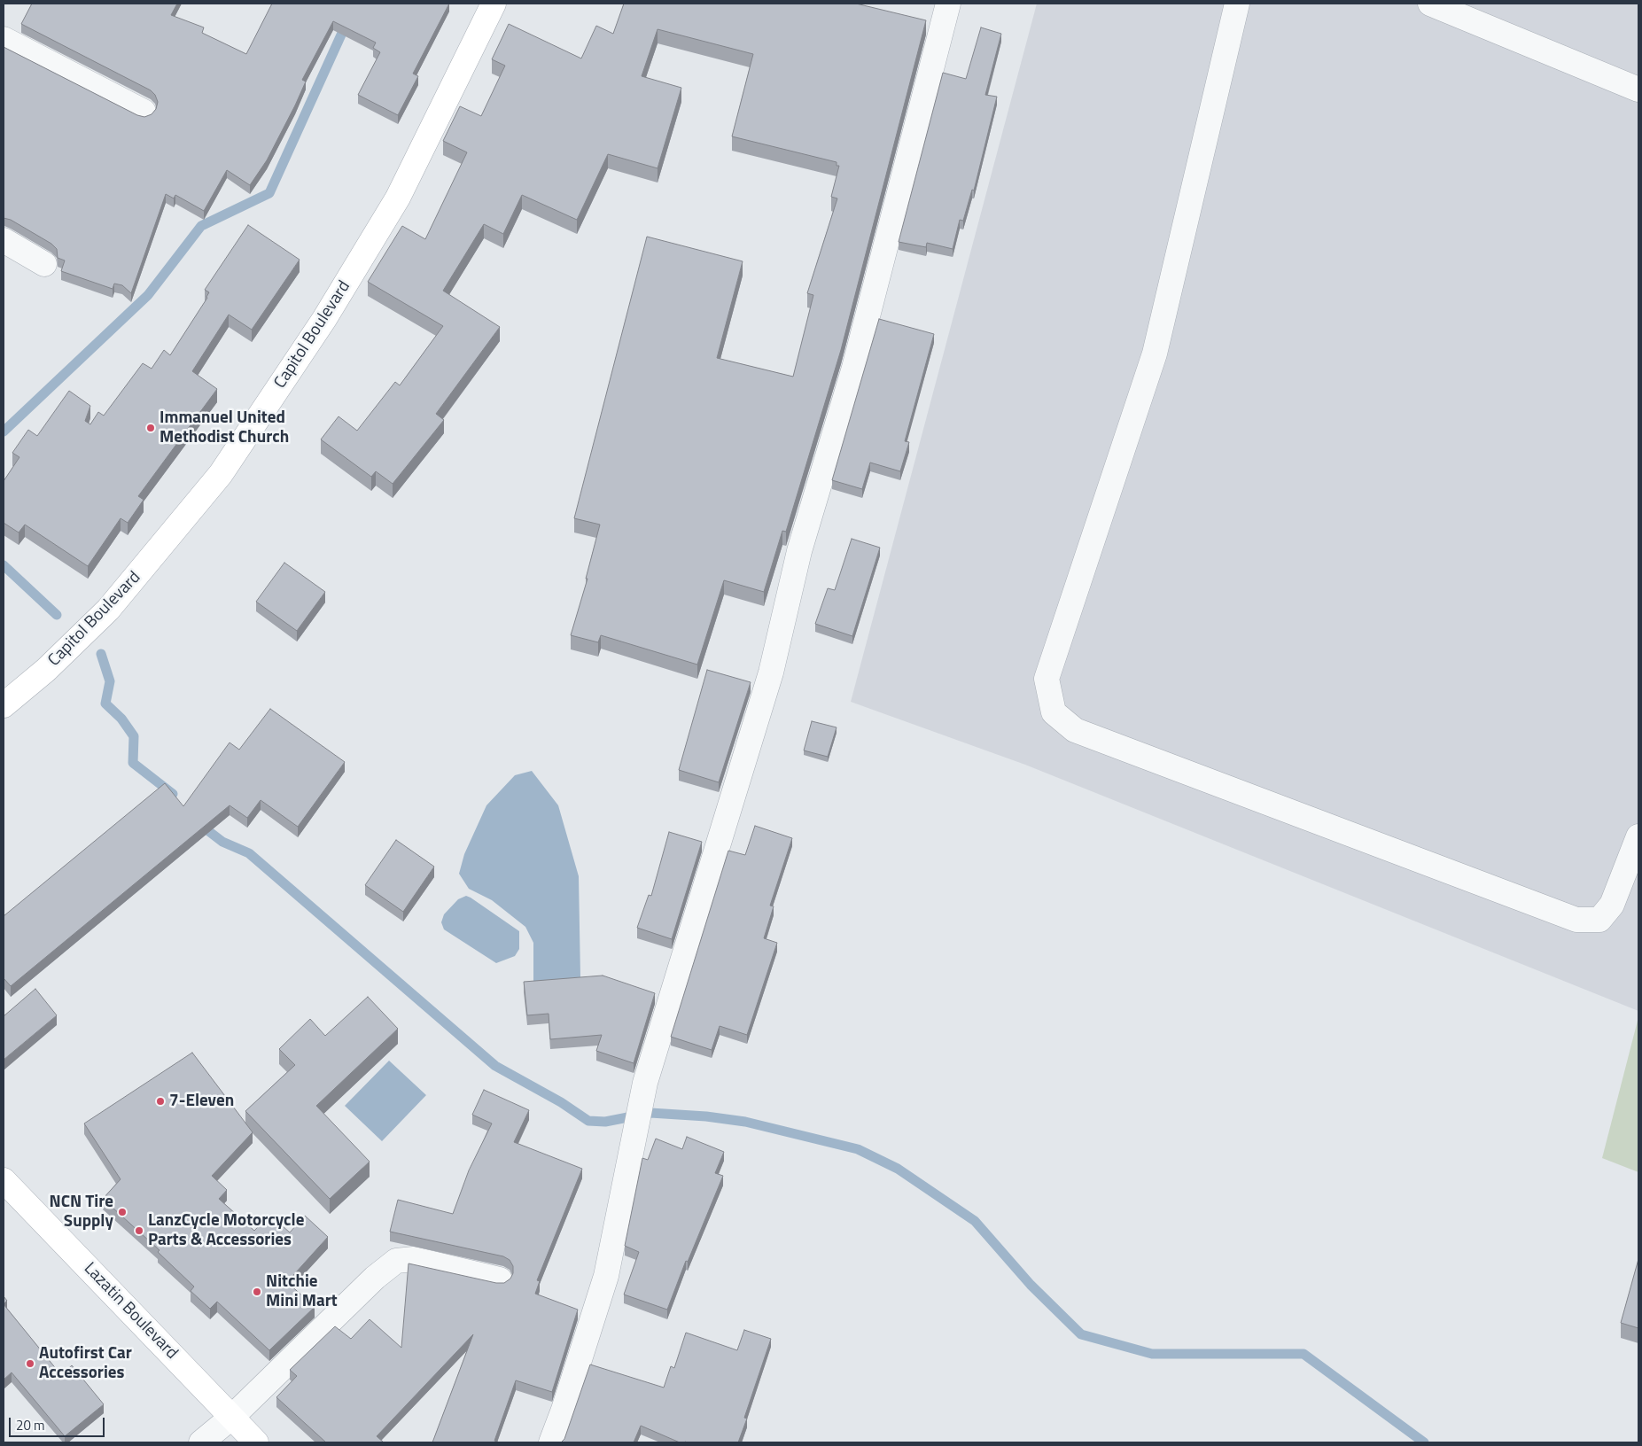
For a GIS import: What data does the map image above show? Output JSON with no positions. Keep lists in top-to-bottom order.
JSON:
{
  "streets": {
    "main road": ["Capitol Boulevard", "Lazatin Boulevard"]
  },
  "places": [
    "Immanuel United Methodist Church",
    "7-Eleven",
    "NCN Tire Supply",
    "LanzCycle Motorcycle Parts & Accessories",
    "Nitchie Mini Mart",
    "Autofirst Car Accessories"
  ],
  "scale_bar": "20 m"
}
